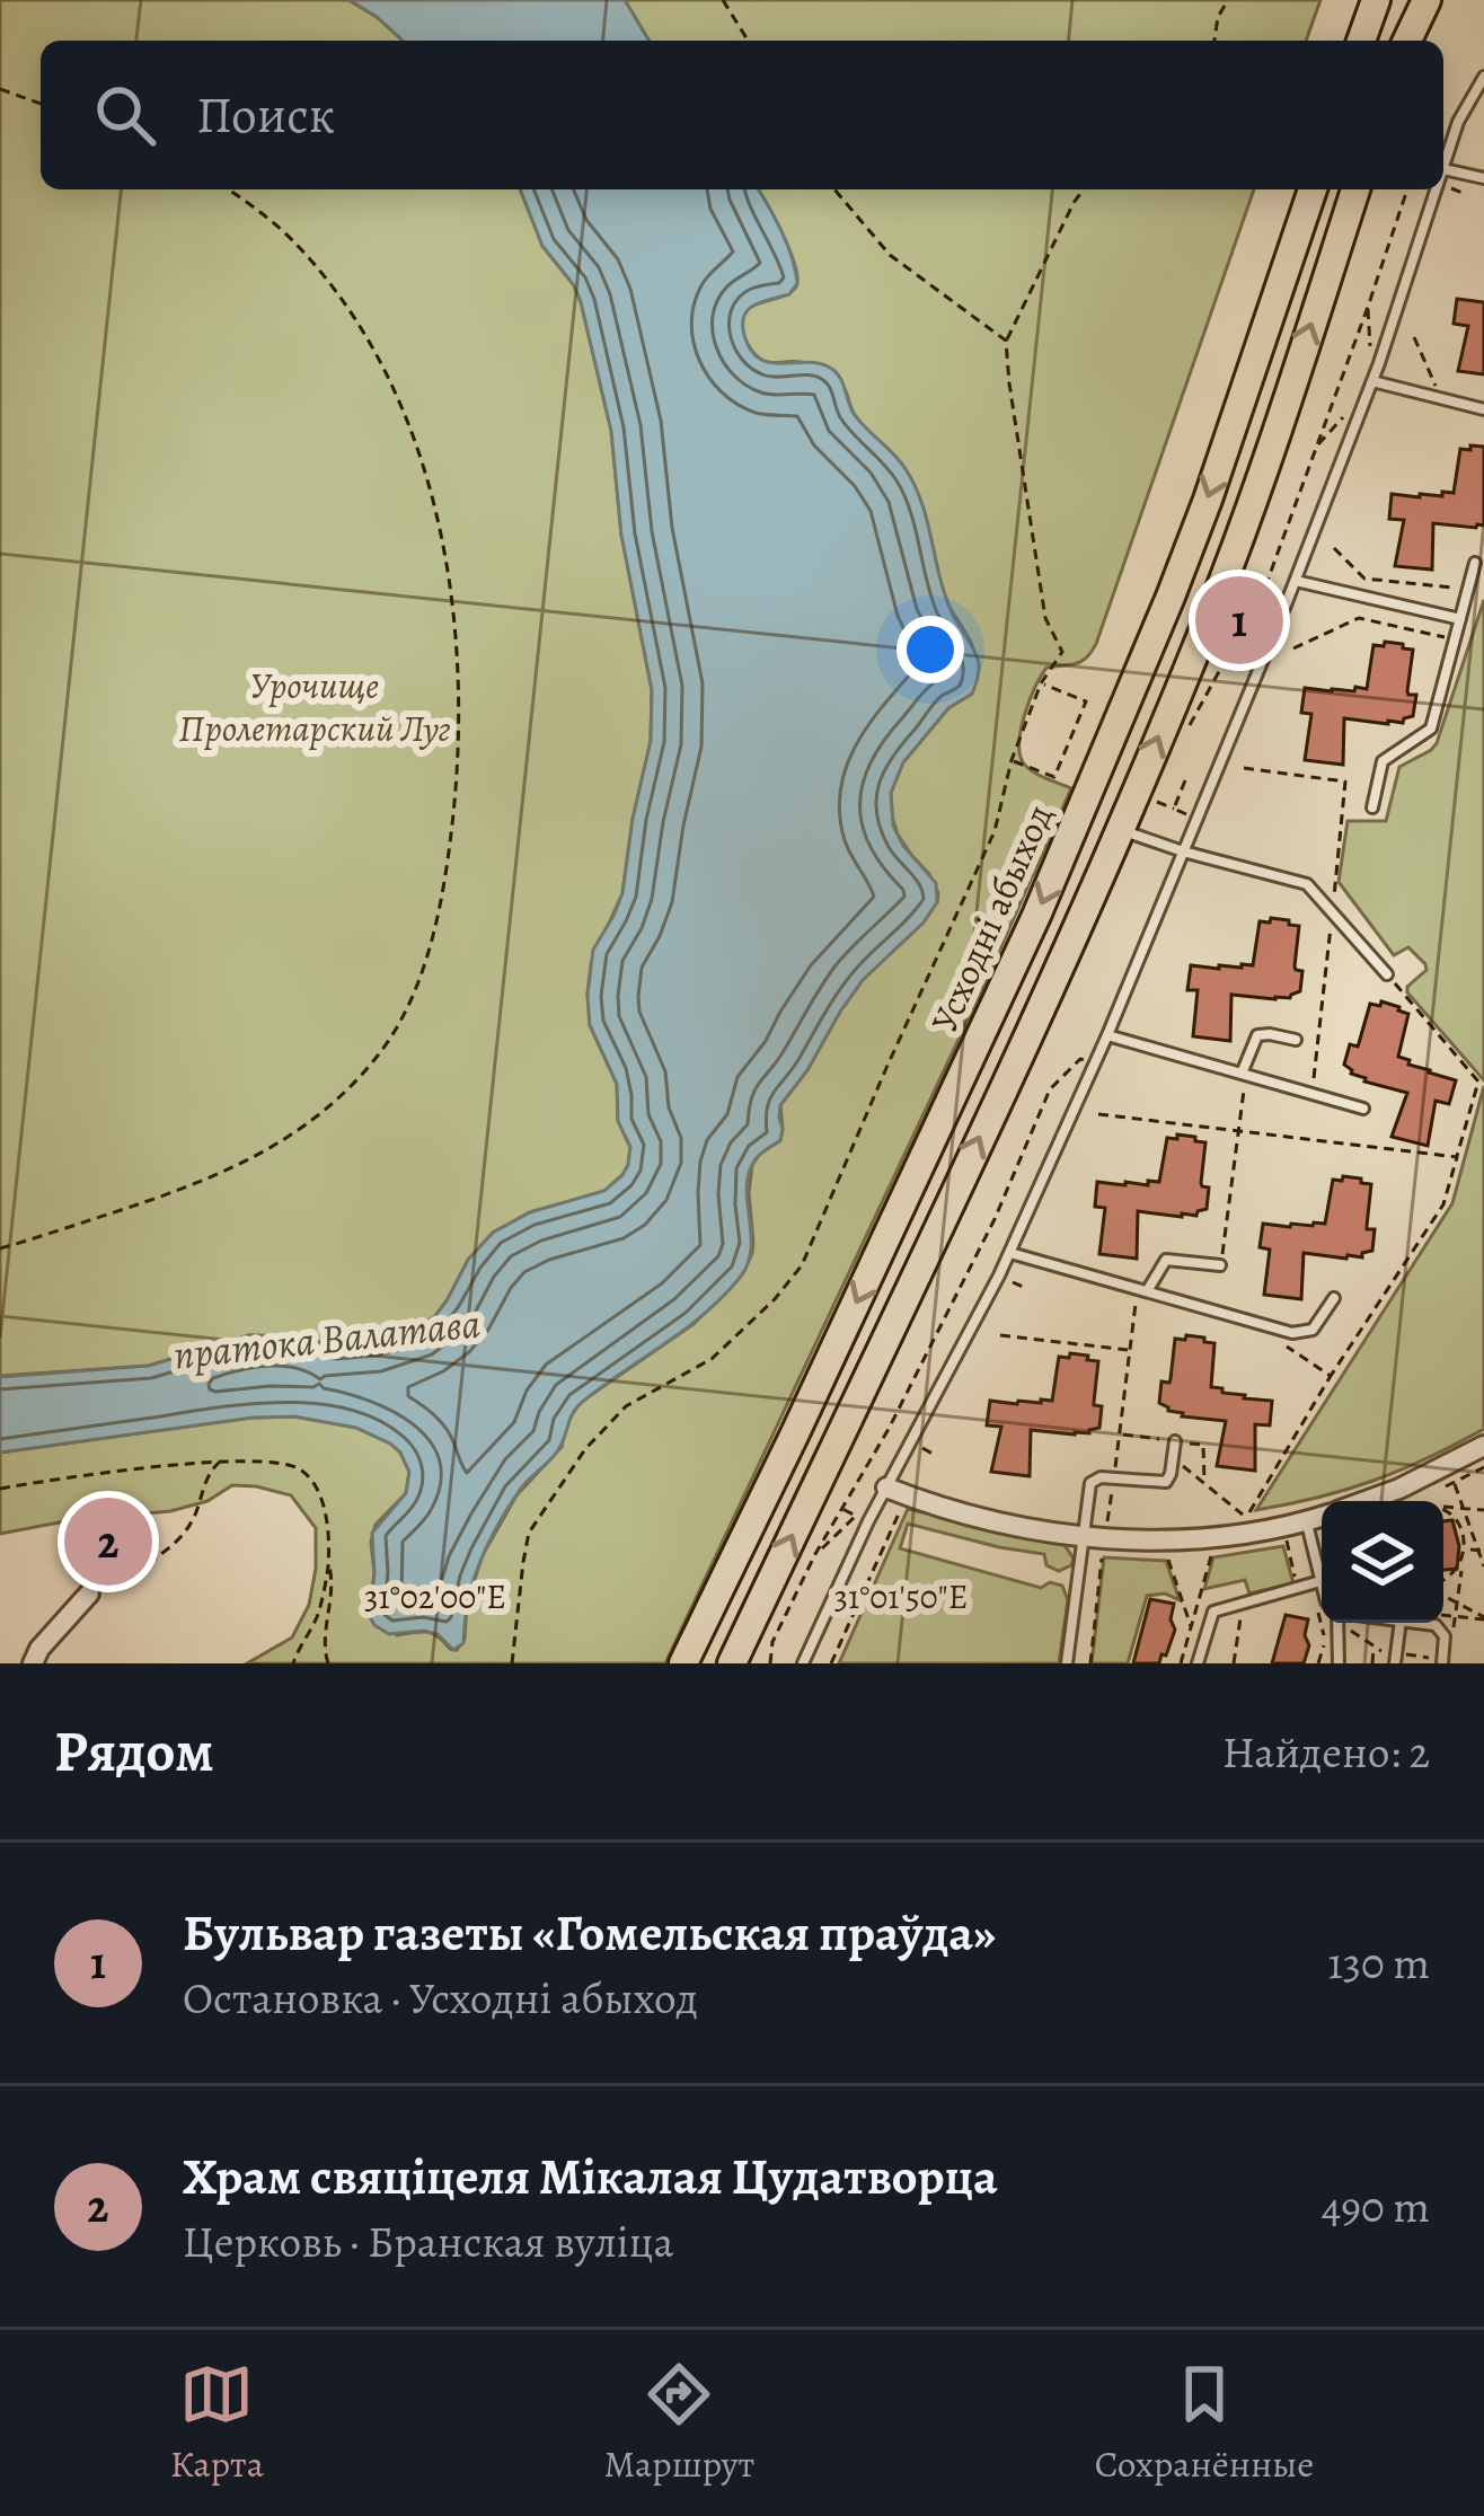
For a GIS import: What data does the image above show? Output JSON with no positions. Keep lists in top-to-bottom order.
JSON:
{
  "streets": {
    "main road": ["Усходні абыход"]
  },
  "water": ["пратока Валатава"],
  "parks": ["Урочище Пролетарский Луг"],
  "page": {
    "search": "Поиск",
    "pins": ["1", "2"],
    "heading": ["Рядом", "Найдено: 2"],
    "list": [
      {
        "mark": "1",
        "name": "Бульвар газеты «Гомельская праўда»",
        "note": "Остановка · Усходні абыход",
        "value": "130 m"
      },
      {
        "mark": "2",
        "name": "Храм свяціцеля Мікалая Цудатворца",
        "note": "Церковь · Бранская вуліца",
        "value": "490 m"
      }
    ],
    "nav": ["Карта", "Маршрут", "Сохранённые"]
  },
  "coordinates": ["31°02'00\"E", "31°01'50\"E"]
}
